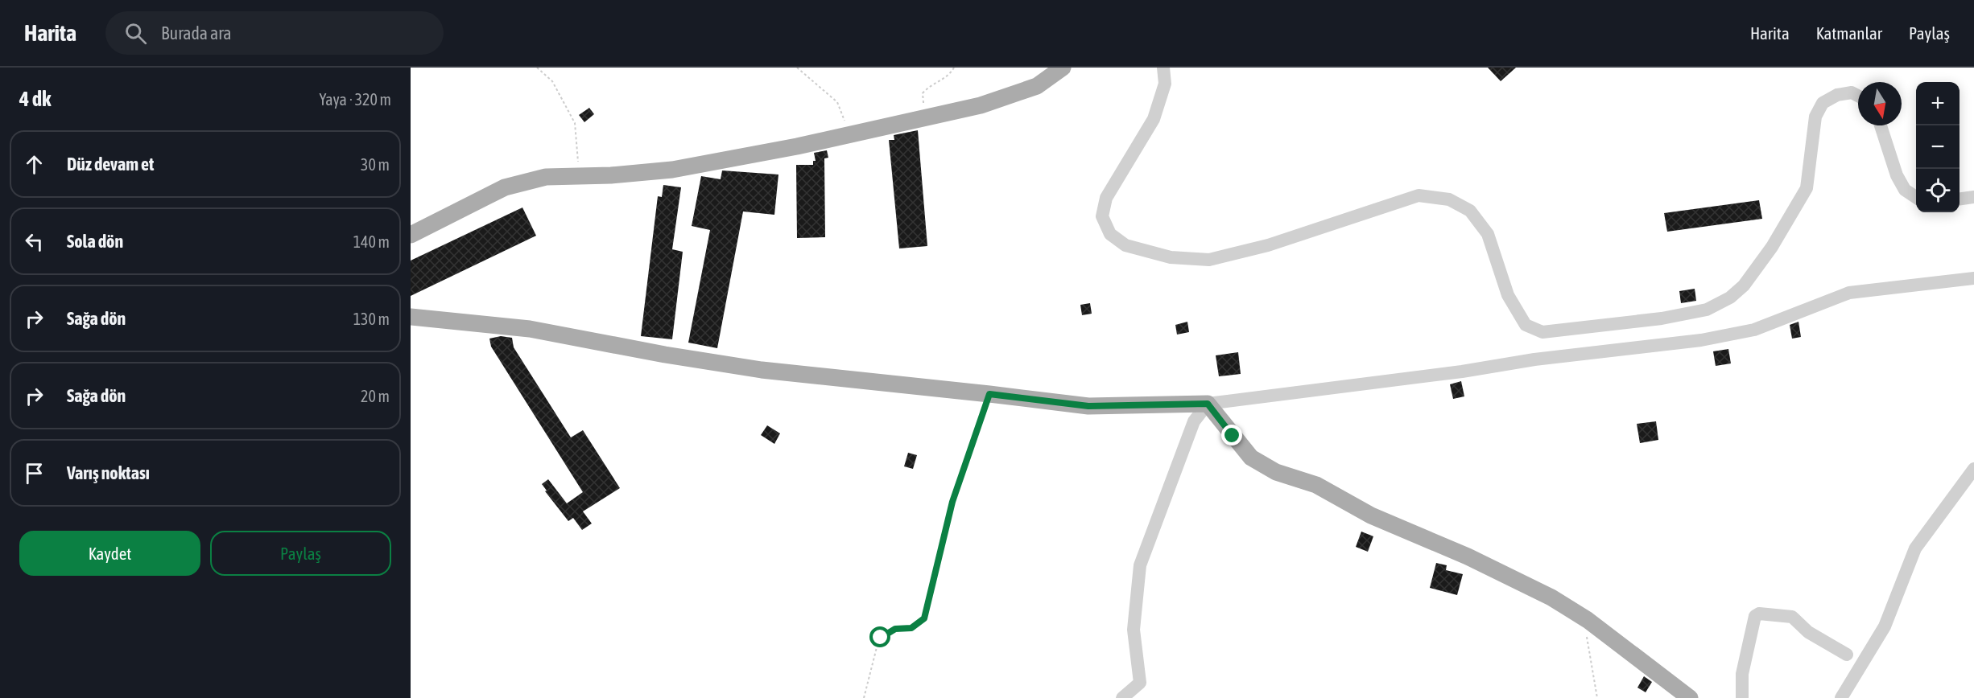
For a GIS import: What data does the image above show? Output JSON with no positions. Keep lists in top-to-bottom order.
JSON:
{
  "north": "bottom",
  "page": {
    "header": "Harita",
    "search": "Burada ara",
    "nav": ["Harita", "Katmanlar", "Paylaş"],
    "heading": ["4 dk", "Yaya · 320 m"],
    "map_buttons": ["+", "−"],
    "list": [
      ["Düz devam et", "30 m"],
      ["Sola dön", "140 m"],
      ["Sağa dön", "130 m"],
      ["Sağa dön", "20 m"],
      "Varış noktası"
    ],
    "buttons": ["Kaydet", "Paylaş"]
  }
}
